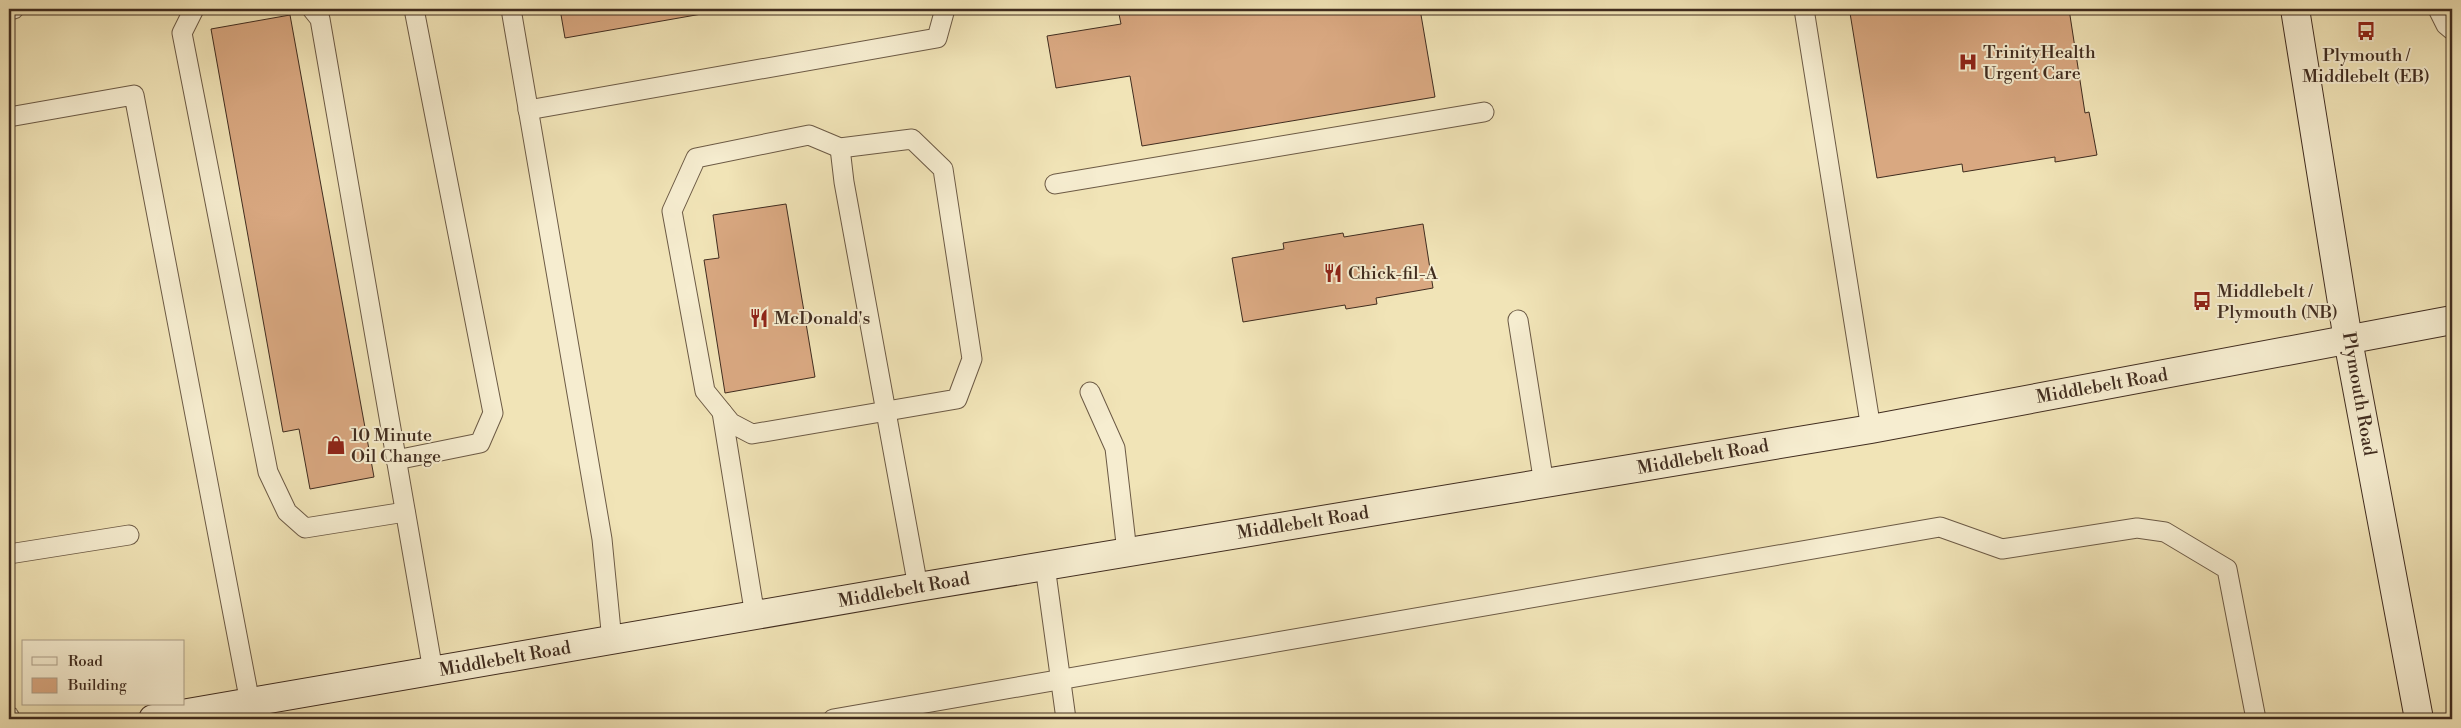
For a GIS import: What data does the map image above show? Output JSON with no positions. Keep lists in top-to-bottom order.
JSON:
{
  "streets": {
    "main road": ["Middlebelt Road", "Plymouth Road"]
  },
  "crossings": [
    ["Middlebelt Road", "Plymouth Road"]
  ],
  "places": {
    "bus stop": ["Plymouth / Middlebelt (EB)", "Middlebelt / Plymouth (NB)"],
    "hospital": ["TrinityHealth Urgent Care"],
    "restaurant": ["Chick-fil-A", "McDonald's"],
    "shop": ["10 Minute Oil Change"]
  },
  "legend": ["Road", "Building"]
}
